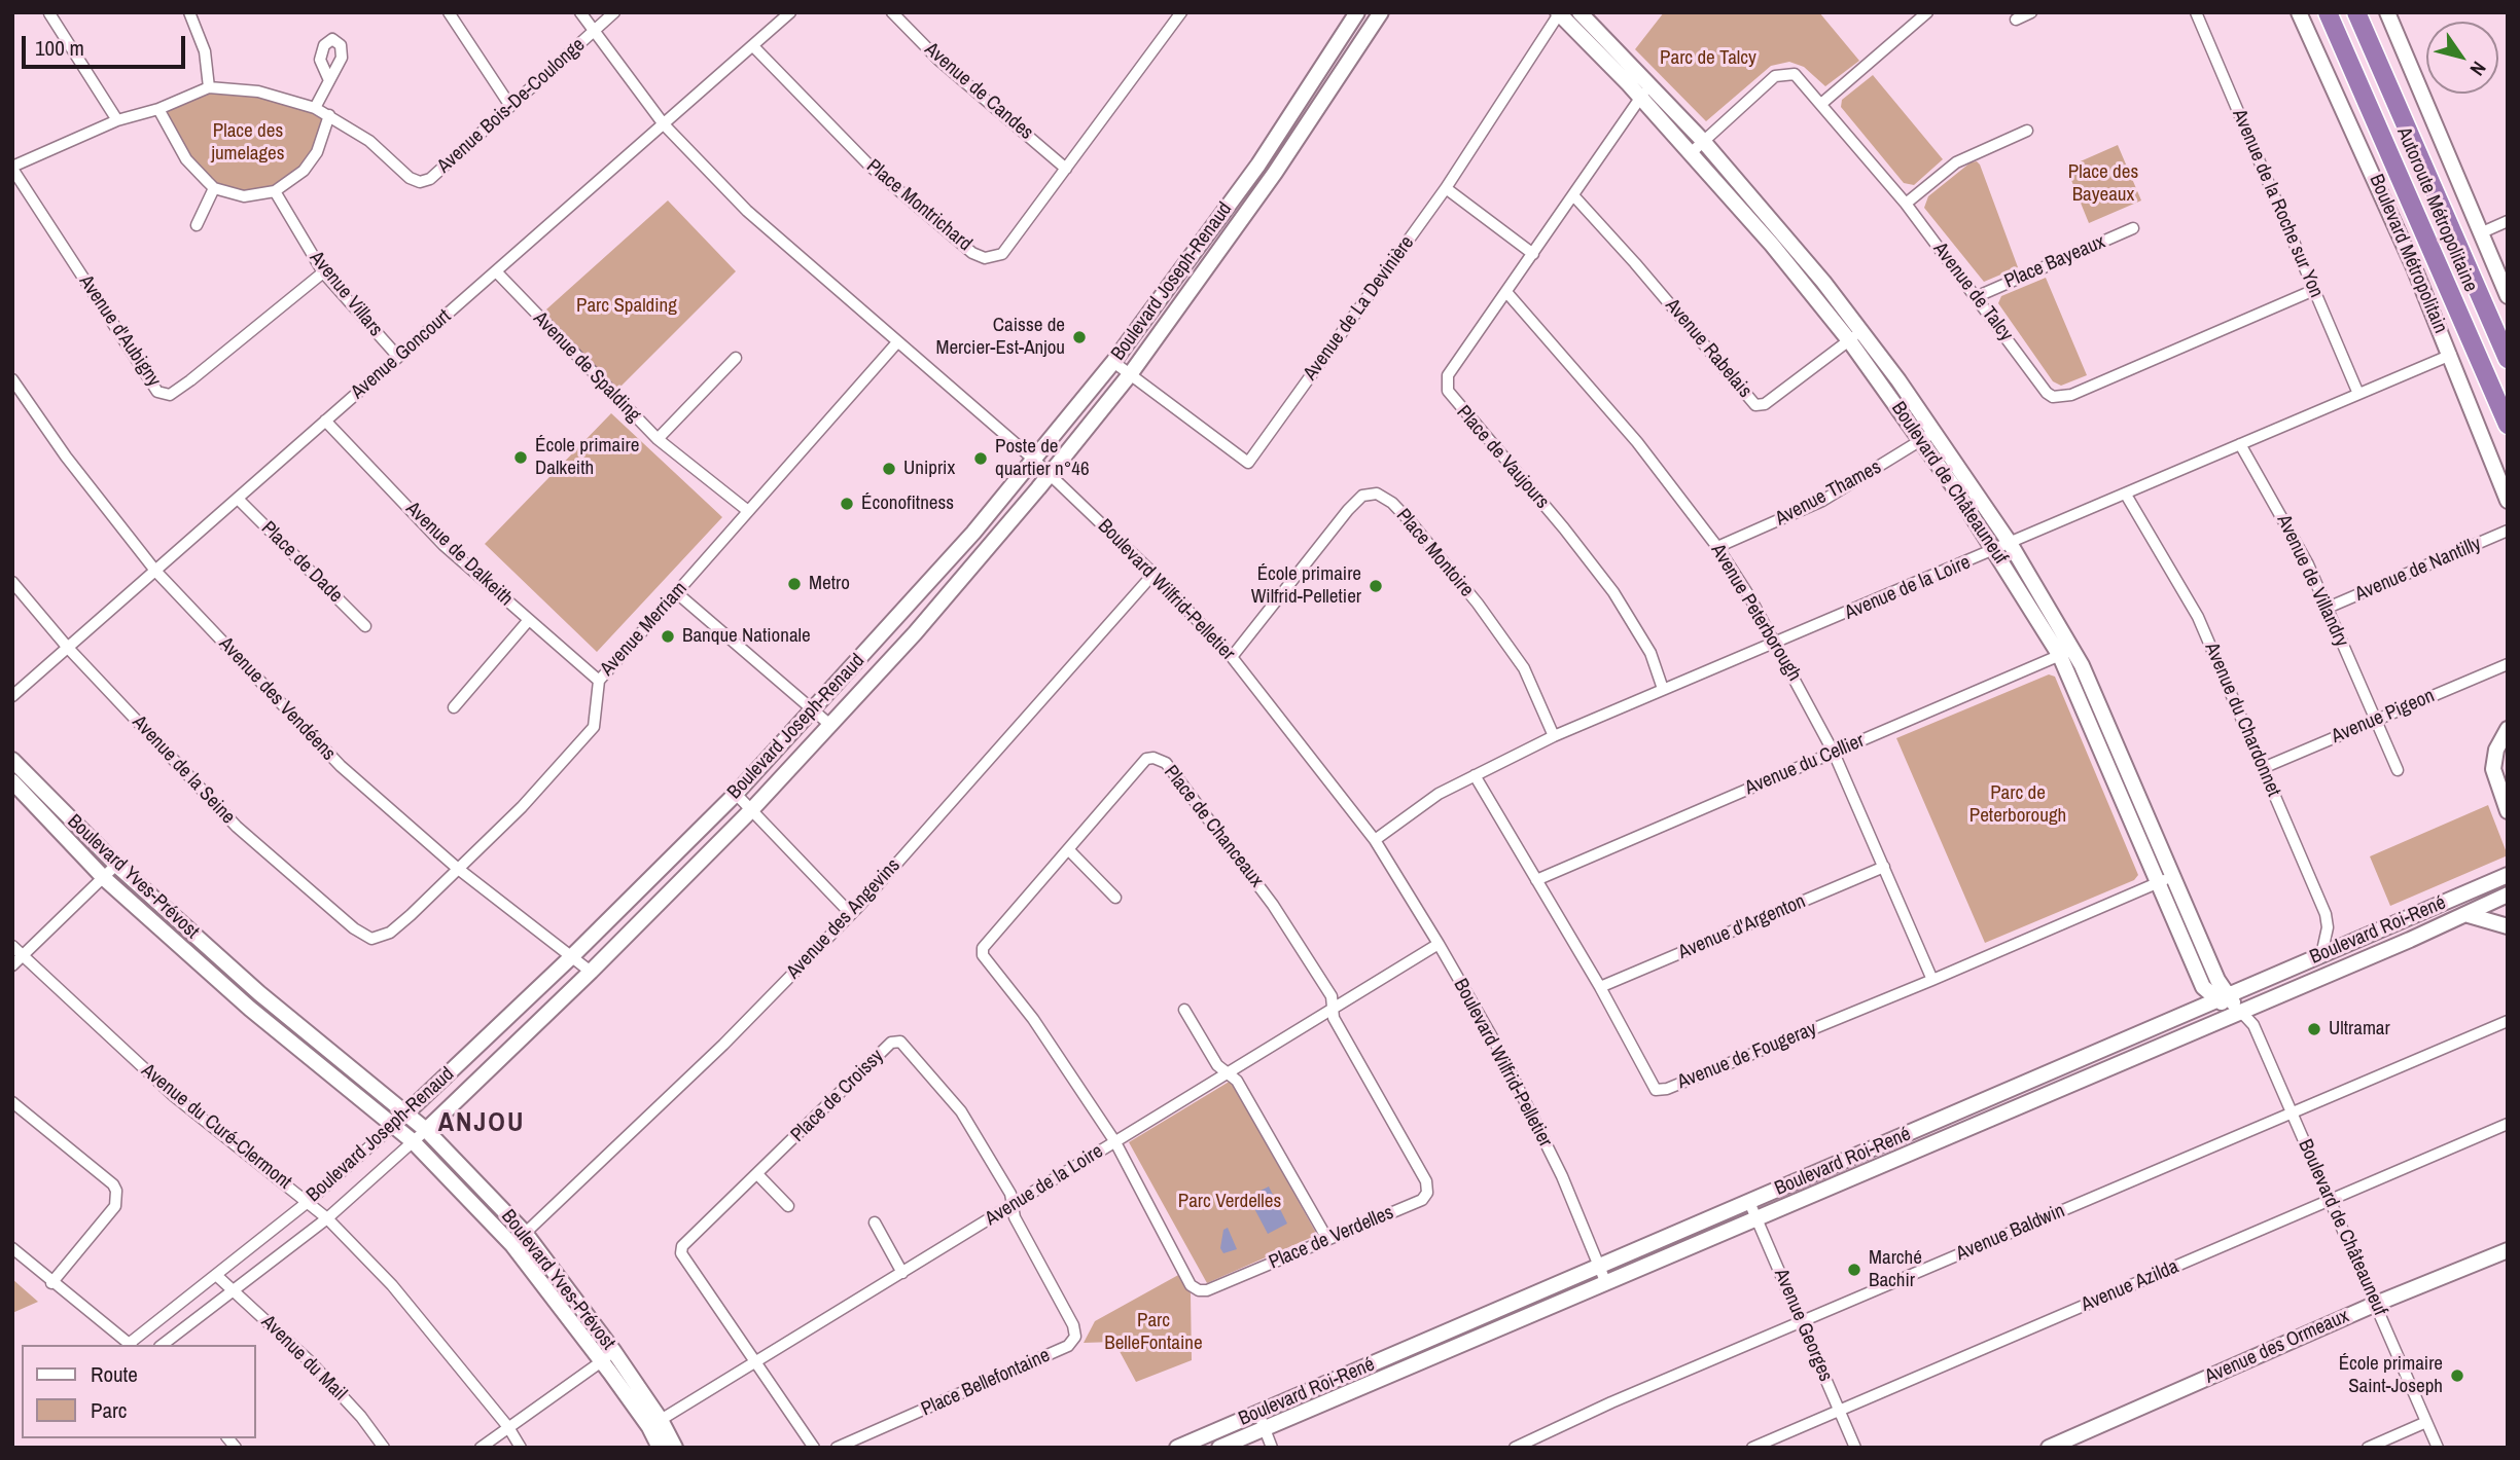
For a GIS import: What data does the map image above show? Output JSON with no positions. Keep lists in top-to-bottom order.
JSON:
{
  "streets": {
    "highway": ["Autoroute Métropolitaine"],
    "street": [
      "Avenue de Candes",
      "Avenue Bois-De-Coulonge",
      "Avenue de la Roche sur Yon",
      "Place Montrichard",
      "Boulevard Métropolitain",
      "Place Bayeaux",
      "Boulevard Joseph-Renaud",
      "Avenue de Talcy",
      "Avenue Villars",
      "Avenue de La Devinière",
      "Avenue d'Aubigny",
      "Avenue Rabelais",
      "Avenue Goncourt",
      "Avenue de Spalding",
      "Place de Vaujours",
      "Boulevard de Châteauneuf",
      "Avenue Thames",
      "Place Montoire",
      "Avenue de Dalkeith",
      "Place de Dade",
      "Avenue de Nantilly",
      "Avenue de Villandry",
      "Avenue de la Loire",
      "Boulevard Wilfrid-Pelletier",
      "Avenue Peterborough",
      "Avenue Merriam",
      "Avenue des Vendéens",
      "Avenue Pigeon",
      "Avenue du Chardonnet",
      "Avenue du Cellier",
      "Avenue de la Seine",
      "Place de Chanceaux",
      "Boulevard Yves-Prévost",
      "Avenue des Angevins",
      "Avenue d'Argenton",
      "Boulevard Roi-René",
      "Avenue de Fougeray",
      "Place de Croissy",
      "Avenue du Curé-Clermont",
      "Avenue Baldwin",
      "Place de Verdelles",
      "Avenue Azilda",
      "Avenue Georges",
      "Avenue des Ormeaux",
      "Avenue du Mail",
      "Place Bellefontaine"
    ]
  },
  "crossings": [
    ["Avenue de Candes", "Place Montrichard"],
    ["Avenue Bois-De-Coulonge", "Avenue d'Aubigny"],
    ["Avenue Bois-De-Coulonge", "Boulevard Wilfrid-Pelletier"],
    ["Avenue de la Roche sur Yon", "Avenue de Talcy"],
    ["Avenue de la Roche sur Yon", "Avenue de la Loire"],
    ["Place Montrichard", "Avenue Goncourt"],
    ["Boulevard Métropolitain", "Avenue de la Loire"],
    ["Place Bayeaux", "Avenue de Talcy"],
    ["Boulevard Joseph-Renaud", "Avenue de La Devinière"],
    ["Boulevard Joseph-Renaud", "Boulevard Wilfrid-Pelletier"],
    ["Boulevard Joseph-Renaud", "Avenue des Vendéens"],
    ["Boulevard Joseph-Renaud", "Boulevard Yves-Prévost"],
    ["Boulevard Joseph-Renaud", "Avenue du Curé-Clermont"],
    ["Boulevard Joseph-Renaud", "Avenue du Mail"],
    ["Avenue de Talcy", "Boulevard de Châteauneuf"],
    ["Avenue Villars", "Avenue d'Aubigny"],
    ["Avenue Villars", "Avenue Goncourt"],
    ["Avenue de La Devinière", "Boulevard de Châteauneuf"],
    ["Avenue Rabelais", "Place de Vaujours"],
    ["Avenue Rabelais", "Boulevard de Châteauneuf"],
    ["Avenue Goncourt", "Avenue de Spalding"],
    ["Avenue Goncourt", "Avenue de Dalkeith"],
    ["Avenue Goncourt", "Place de Dade"],
    ["Avenue Goncourt", "Boulevard Wilfrid-Pelletier"],
    ["Avenue Goncourt", "Avenue des Vendéens"],
    ["Avenue Goncourt", "Avenue de la Seine"],
    ["Avenue de Spalding", "Avenue Merriam"],
    ["Place de Vaujours", "Boulevard de Châteauneuf"],
    ["Place de Vaujours", "Avenue de la Loire"],
    ["Place de Vaujours", "Avenue Peterborough"],
    ["Boulevard de Châteauneuf", "Avenue Thames"],
    ["Boulevard de Châteauneuf", "Avenue de la Loire"],
    ["Boulevard de Châteauneuf", "Avenue du Cellier"],
    ["Boulevard de Châteauneuf", "Boulevard Roi-René"],
    ["Boulevard de Châteauneuf", "Avenue de Fougeray"],
    ["Boulevard de Châteauneuf", "Avenue Baldwin"],
    ["Boulevard de Châteauneuf", "Avenue Azilda"],
    ["Boulevard de Châteauneuf", "Avenue des Ormeaux"],
    ["Avenue Thames", "Avenue Peterborough"],
    ["Place Montoire", "Avenue de la Loire"],
    ["Place Montoire", "Boulevard Wilfrid-Pelletier"],
    ["Avenue de Dalkeith", "Avenue Merriam"],
    ["Avenue de Nantilly", "Avenue de Villandry"],
    ["Avenue de Villandry", "Avenue de la Loire"],
    ["Avenue de Villandry", "Avenue Pigeon"],
    ["Avenue de la Loire", "Boulevard Wilfrid-Pelletier"],
    ["Avenue de la Loire", "Avenue Peterborough"],
    ["Avenue de la Loire", "Avenue du Chardonnet"],
    ["Avenue de la Loire", "Place de Chanceaux"],
    ["Avenue de la Loire", "Boulevard Yves-Prévost"],
    ["Avenue de la Loire", "Avenue de Fougeray"],
    ["Avenue de la Loire", "Place de Croissy"],
    ["Avenue de la Loire", "Place de Verdelles"],
    ["Avenue de la Loire", "Place Bellefontaine"],
    ["Boulevard Wilfrid-Pelletier", "Avenue Merriam"],
    ["Boulevard Wilfrid-Pelletier", "Avenue des Angevins"],
    ["Boulevard Wilfrid-Pelletier", "Boulevard Roi-René"],
    ["Avenue Peterborough", "Avenue du Cellier"],
    ["Avenue Peterborough", "Avenue d'Argenton"],
    ["Avenue Peterborough", "Avenue de Fougeray"],
    ["Avenue Merriam", "Avenue des Vendéens"],
    ["Avenue Merriam", "Avenue de la Seine"],
    ["Avenue Pigeon", "Avenue du Chardonnet"],
    ["Avenue du Chardonnet", "Boulevard Roi-René"],
    ["Avenue du Cellier", "Avenue de Fougeray"],
    ["Place de Chanceaux", "Place de Verdelles"],
    ["Boulevard Yves-Prévost", "Avenue des Angevins"],
    ["Avenue d'Argenton", "Avenue de Fougeray"],
    ["Boulevard Roi-René", "Avenue Georges"],
    ["Place de Croissy", "Place Bellefontaine"],
    ["Avenue Baldwin", "Avenue Georges"],
    ["Avenue Azilda", "Avenue Georges"]
  ],
  "districts": ["ANJOU"],
  "parks": [
    "Parc de Talcy",
    "Place des jumelages",
    "Place des Bayeaux",
    "Parc Spalding",
    "Parc de Peterborough",
    "Parc Verdelles",
    "Parc BelleFontaine"
  ],
  "places": [
    "Caisse de Mercier-Est-Anjou",
    "École primaire Dalkeith",
    "Poste de quartier n°46",
    "Uniprix",
    "Éconofitness",
    "Metro",
    "École primaire Wilfrid-Pelletier",
    "Banque Nationale",
    "Ultramar",
    "Marché Bachir",
    "École primaire Saint-Joseph"
  ],
  "legend": ["Route", "Parc"],
  "scale_bar": "100 m",
  "north": "bottom right"
}
